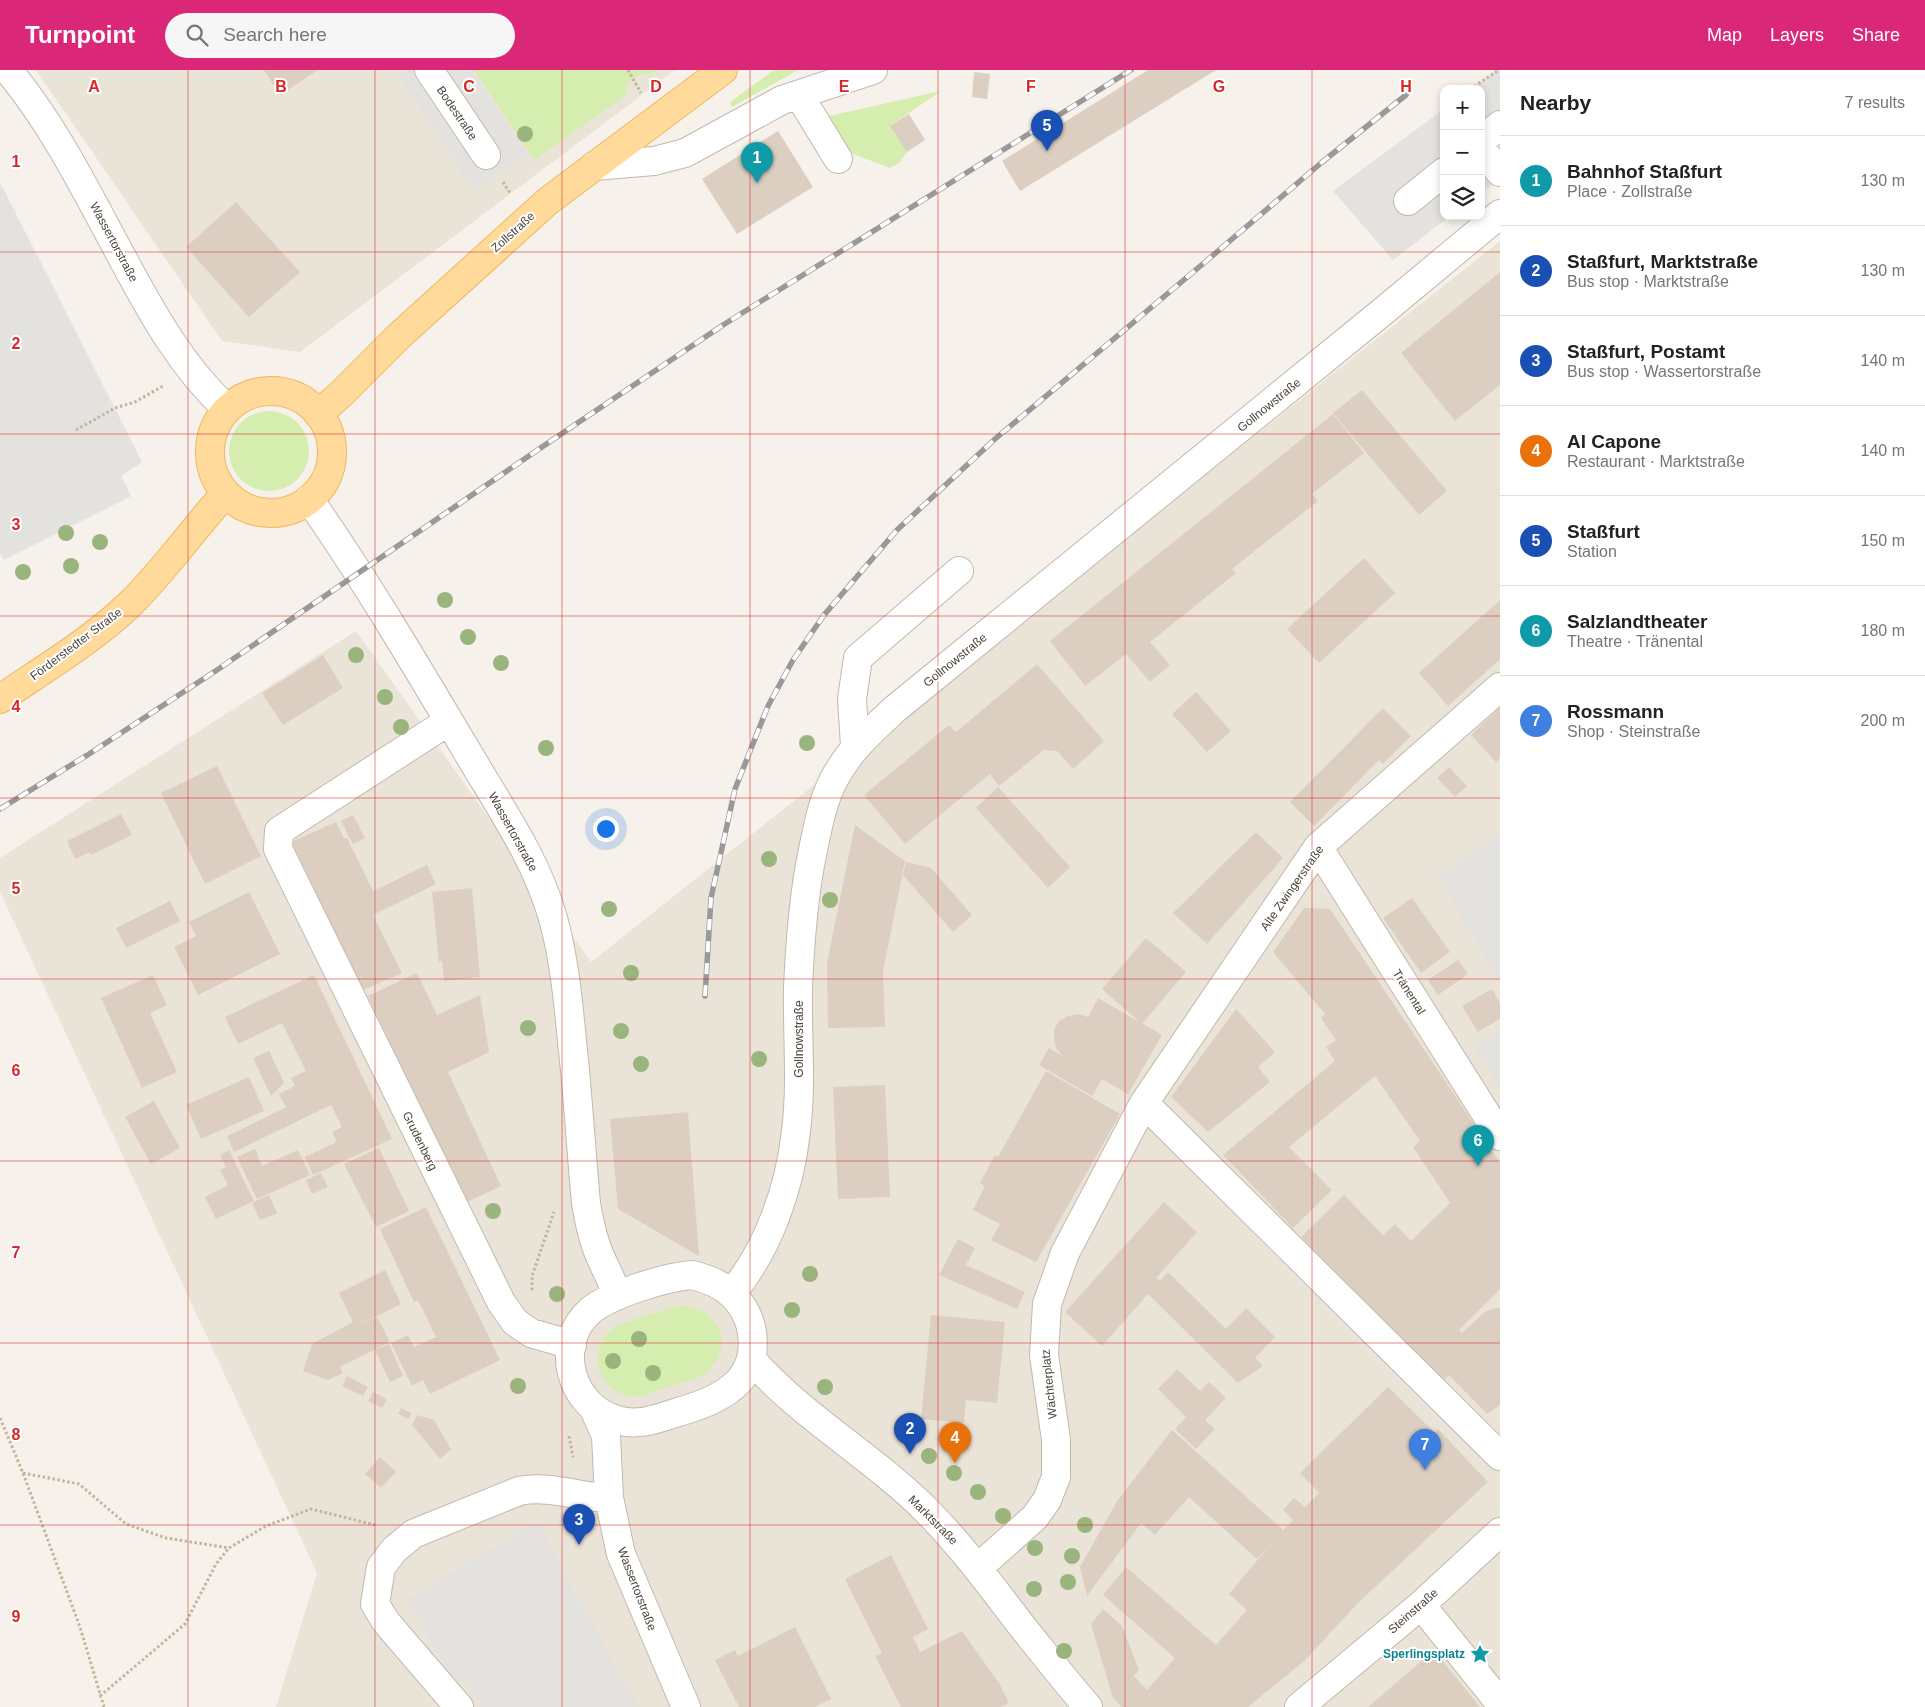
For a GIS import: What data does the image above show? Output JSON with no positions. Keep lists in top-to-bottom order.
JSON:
{
  "streets": {
    "main road": ["Zollstraße", "Förderstedter Straße"],
    "street": [
      "Bodestraße",
      "Wassertorstraße",
      "Gollnowstraße",
      "Alte Zwingerstraße",
      "Tränental",
      "Grudenberg",
      "Wächterplatz",
      "Marktstraße",
      "Steinstraße"
    ]
  },
  "crossings": [
    ["Zollstraße", "Wassertorstraße"],
    ["Zollstraße", "Förderstedter Straße"],
    ["Wassertorstraße", "Gollnowstraße"],
    ["Wassertorstraße", "Förderstedter Straße"],
    ["Wassertorstraße", "Grudenberg"],
    ["Wassertorstraße", "Marktstraße"],
    ["Gollnowstraße", "Grudenberg"],
    ["Gollnowstraße", "Marktstraße"],
    ["Alte Zwingerstraße", "Tränental"],
    ["Alte Zwingerstraße", "Wächterplatz"],
    ["Grudenberg", "Marktstraße"],
    ["Wächterplatz", "Marktstraße"]
  ],
  "places": {
    "place": ["Sperlingsplatz"]
  },
  "page": {
    "header": "Turnpoint",
    "search": "Search here",
    "nav": ["Map", "Layers", "Share"],
    "heading": ["Nearby", "7 results"],
    "map_buttons": ["+", "−"],
    "pins": [
      "5",
      "1",
      "6",
      "2",
      "4",
      "7",
      "3"
    ],
    "list": [
      {
        "mark": "1",
        "name": "Bahnhof Staßfurt",
        "note": "Place · Zollstraße",
        "value": "130 m"
      },
      {
        "mark": "2",
        "name": "Staßfurt, Marktstraße",
        "note": "Bus stop · Marktstraße",
        "value": "130 m"
      },
      {
        "mark": "3",
        "name": "Staßfurt, Postamt",
        "note": "Bus stop · Wassertorstraße",
        "value": "140 m"
      },
      {
        "mark": "4",
        "name": "Al Capone",
        "note": "Restaurant · Marktstraße",
        "value": "140 m"
      },
      {
        "mark": "5",
        "name": "Staßfurt",
        "note": "Station",
        "value": "150 m"
      },
      {
        "mark": "6",
        "name": "Salzlandtheater",
        "note": "Theatre · Tränental",
        "value": "180 m"
      },
      {
        "mark": "7",
        "name": "Rossmann",
        "note": "Shop · Steinstraße",
        "value": "200 m"
      }
    ]
  },
  "grid": {
    "columns": [
      "A",
      "B",
      "C",
      "D",
      "E",
      "F",
      "G",
      "H"
    ],
    "rows": [
      "1",
      "2",
      "3",
      "4",
      "5",
      "6",
      "7",
      "8",
      "9"
    ]
  }
}
